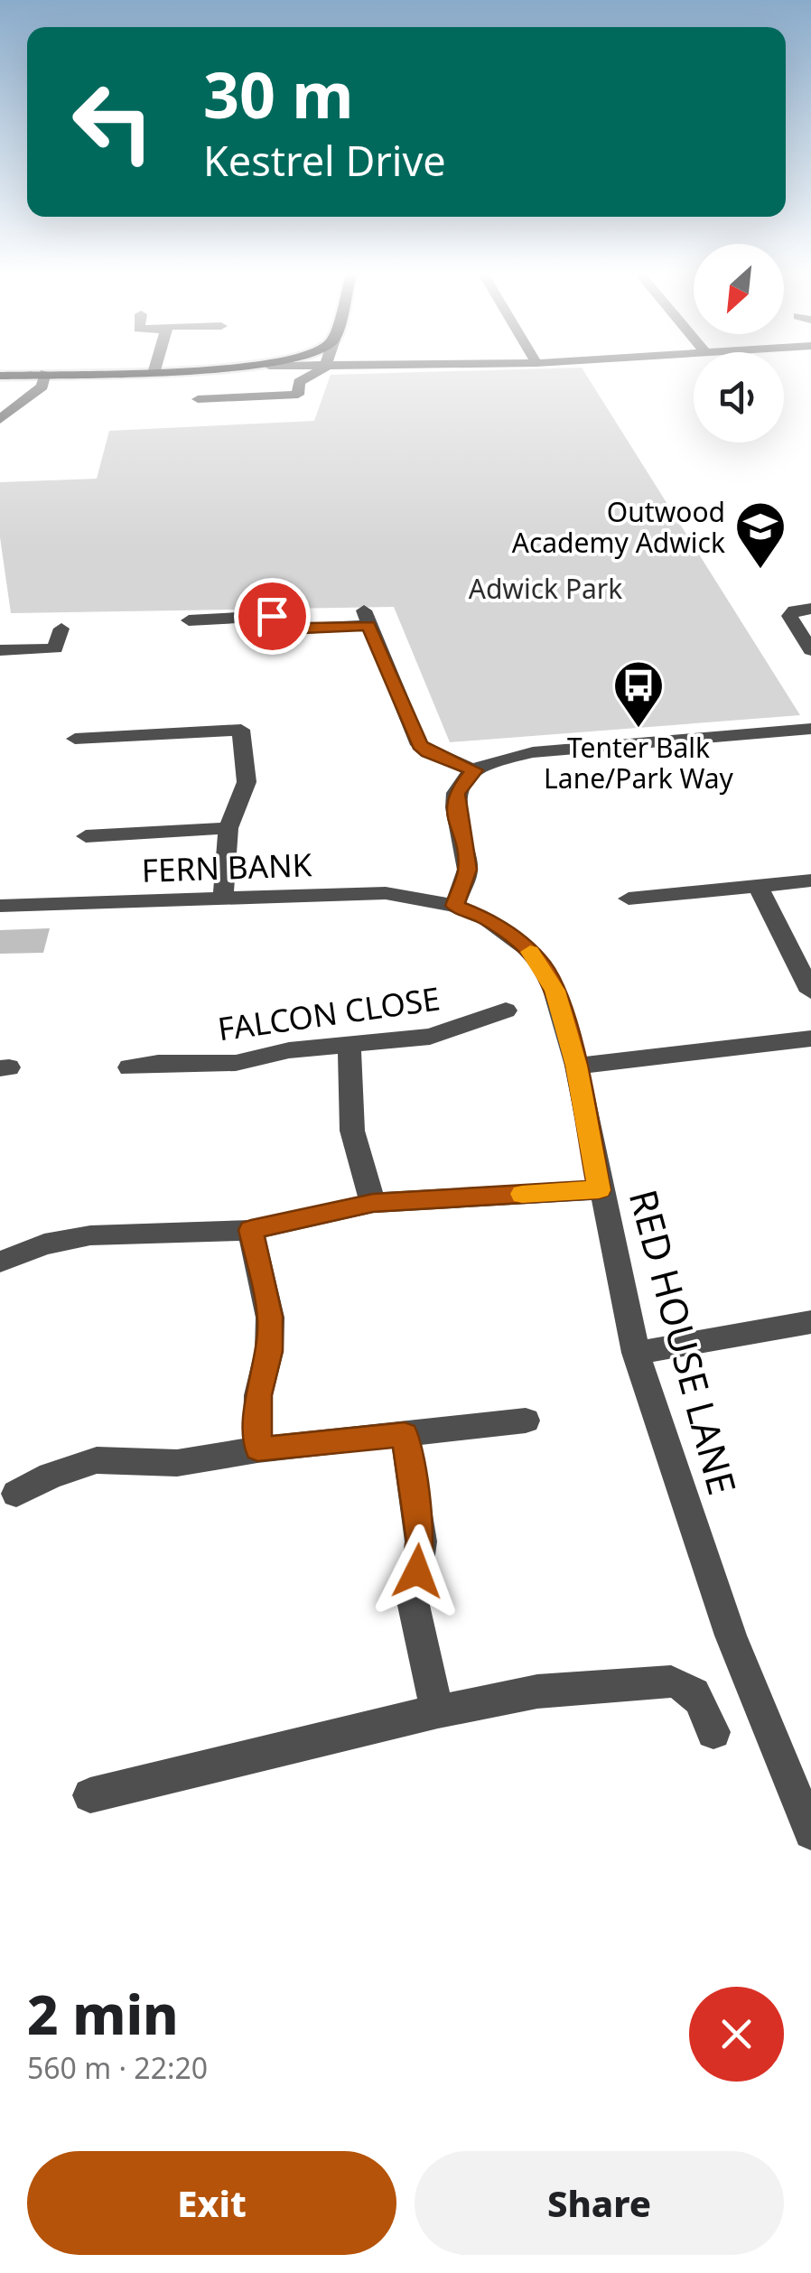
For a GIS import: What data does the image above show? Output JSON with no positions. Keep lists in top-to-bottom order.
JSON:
{
  "streets": {
    "street": ["FERN BANK", "FALCON CLOSE", "RED HOUSE LANE"]
  },
  "crossings": [
    ["FERN BANK", "RED HOUSE LANE"]
  ],
  "parks": ["Adwick Park"],
  "places": {
    "school or university": ["Outwood Academy Adwick"],
    "bus stop": ["Tenter Balk Lane/Park Way"]
  },
  "north": "bottom left",
  "page": {
    "turn": ["30 m", "Kestrel Drive"],
    "heading": ["2 min", "560 m · 22:20"],
    "buttons": ["Exit", "Share"]
  }
}
